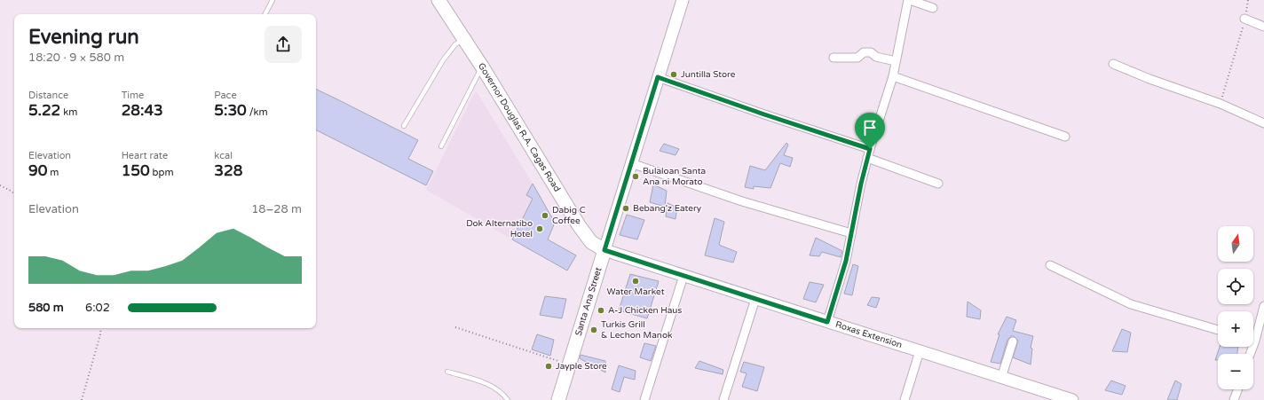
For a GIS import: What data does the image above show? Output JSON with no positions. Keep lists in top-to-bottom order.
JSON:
{
  "streets": {
    "main road": ["Governor Douglas R.A. Cagas Road", "Santa Ana Street", "Roxas Extension"]
  },
  "crossings": [
    ["Governor Douglas R.A. Cagas Road", "Santa Ana Street"],
    ["Governor Douglas R.A. Cagas Road", "Roxas Extension"],
    ["Santa Ana Street", "Roxas Extension"]
  ],
  "places": [
    "Juntilla Store",
    "Bulaloan Santa Ana ni Morato",
    "Bebang'z Eatery",
    "Dabig C Coffee",
    "Dok Alternatibo Hotel",
    "Water Market",
    "A-J Chicken Haus",
    "Turkis Grill & Lechon Manok",
    "Jayple Store"
  ],
  "north": "top",
  "page": {
    "heading": ["Evening run", "18:20 · 9 × 580 m"],
    "stats": [
      ["Distance", "5.22 km"],
      ["Time", "28:43"],
      ["Pace", "5:30 /km"],
      ["Elevation", "90 m"],
      ["Heart rate", "150 bpm"],
      ["kcal", "328"]
    ],
    "chart": ["Elevation", "18–28 m"],
    "map_buttons": ["+", "−"],
    "list": [
      {
        "name": "580 m",
        "note": "6:02"
      }
    ]
  }
}
